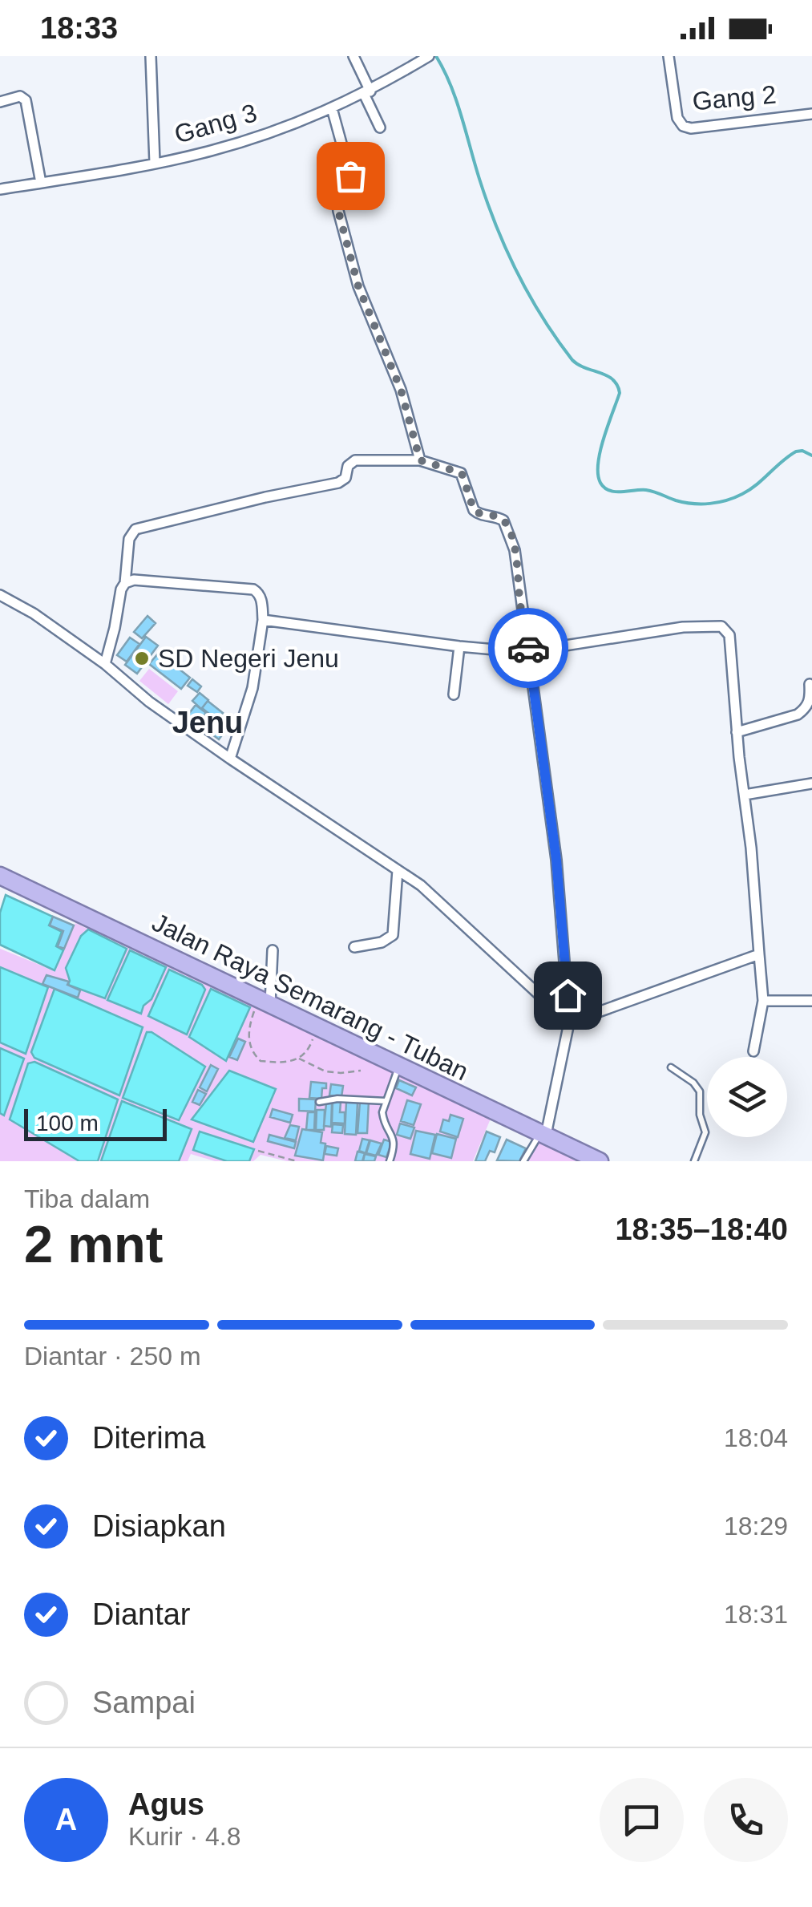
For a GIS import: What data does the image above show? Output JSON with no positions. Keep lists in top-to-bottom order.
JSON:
{
  "streets": {
    "highway": ["Jalan Raya Semarang - Tuban"],
    "street": ["Gang 2", "Gang 3"]
  },
  "districts": ["Jenu"],
  "places": ["SD Negeri Jenu"],
  "scale_bar": "100 m",
  "page": {
    "status": "18:33",
    "scale": "100 m",
    "heading": ["2 mnt", "Tiba dalam", "18:35–18:40"],
    "panel": ["Agus", "Kurir · 4.8"],
    "bar": "Diantar · 250 m",
    "list": [
      ["Diterima", "18:04"],
      ["Disiapkan", "18:29"],
      ["Diantar", "18:31"],
      "Sampai"
    ],
    "round": "A"
  }
}
